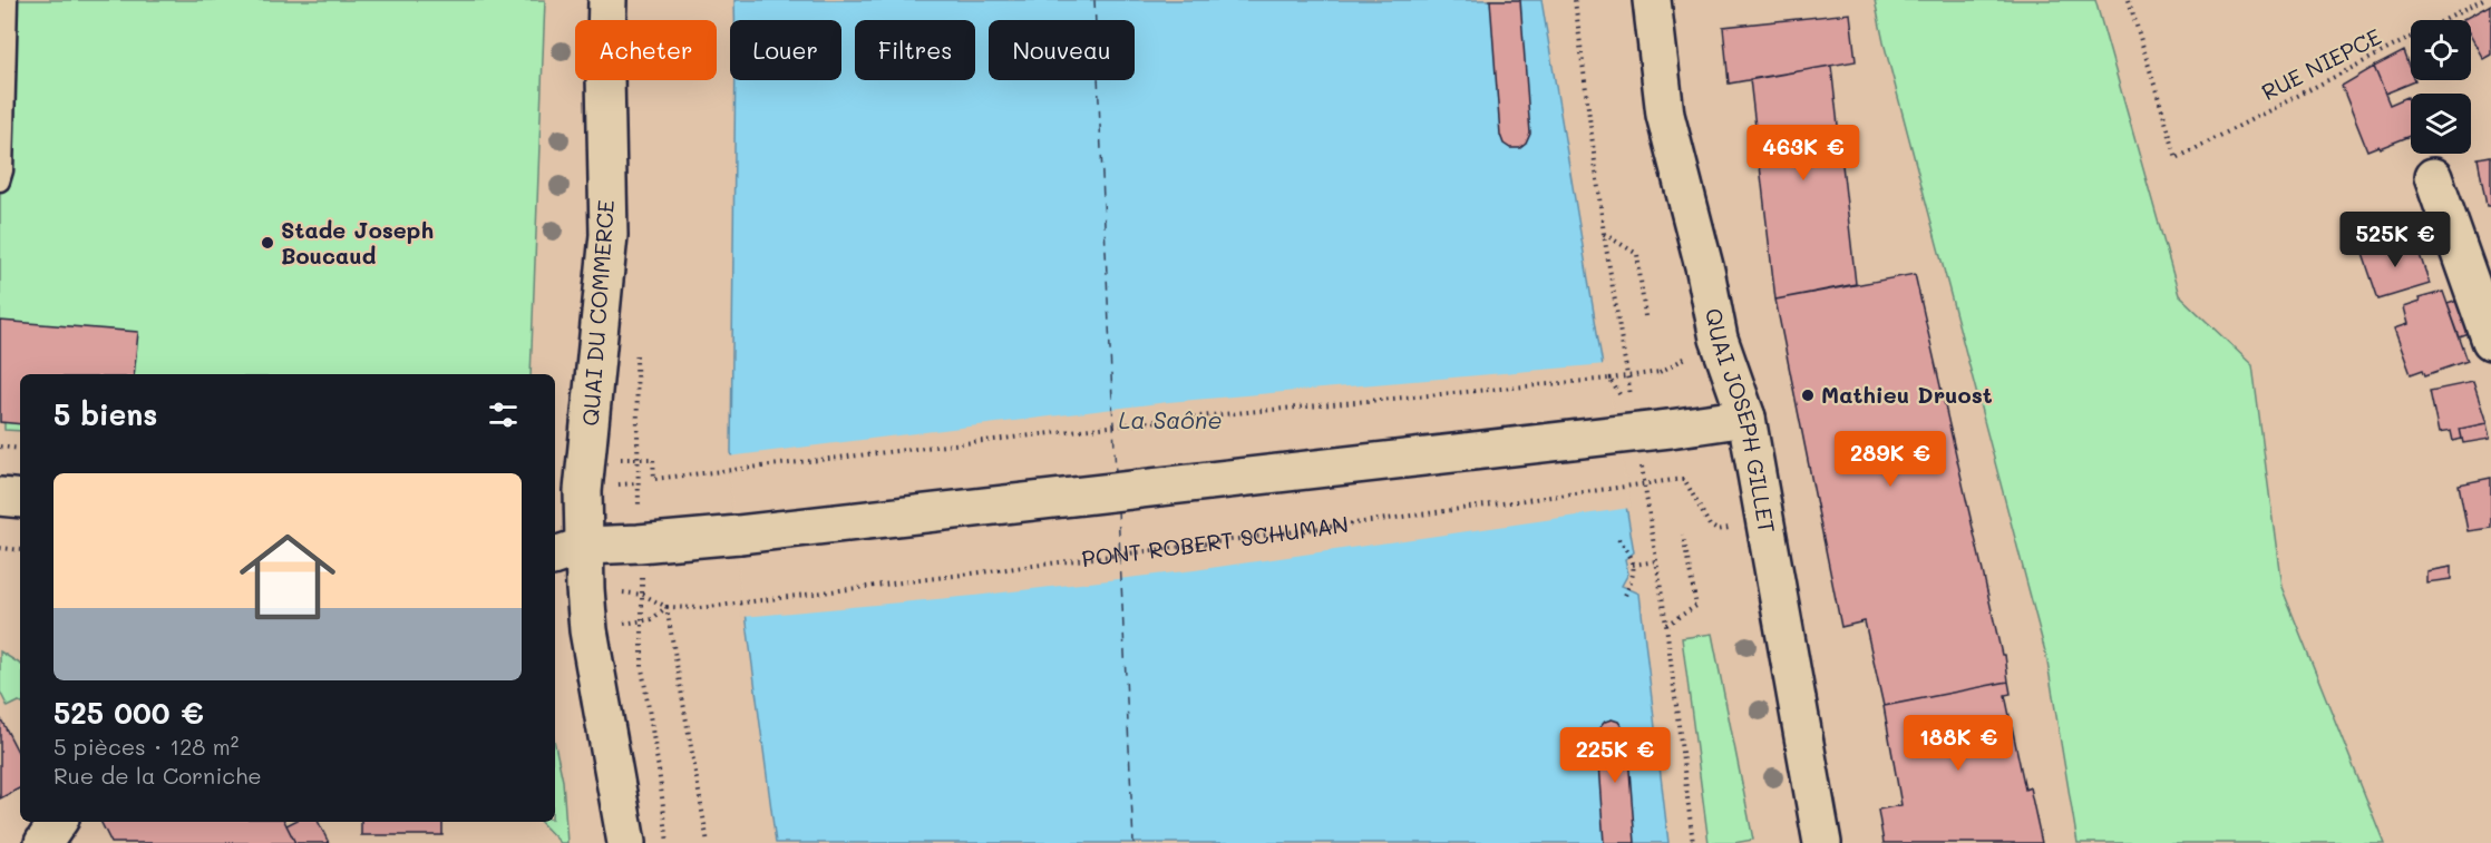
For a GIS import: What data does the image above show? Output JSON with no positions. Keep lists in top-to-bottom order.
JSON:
{
  "streets": {
    "main road": ["QUAI DU COMMERCE", "QUAI JOSEPH GILLET"],
    "path": ["RUE NIEPCE", "PONT ROBERT SCHUMAN"]
  },
  "crossings": [
    ["QUAI JOSEPH GILLET", "PONT ROBERT SCHUMAN"]
  ],
  "water": ["La Saône"],
  "places": ["Stade Joseph Boucaud", "Mathieu Druost"],
  "page": {
    "chip": [
      "Acheter",
      "Louer",
      "Filtres",
      "Nouveau"
    ],
    "price": [
      "463K €",
      "525K €",
      "289K €",
      "188K €",
      "225K €"
    ],
    "heading": "5 biens",
    "list": [
      {
        "name": "525 000 €",
        "note": "5 pièces · 128 m² · Rue de la Corniche"
      }
    ]
  }
}
